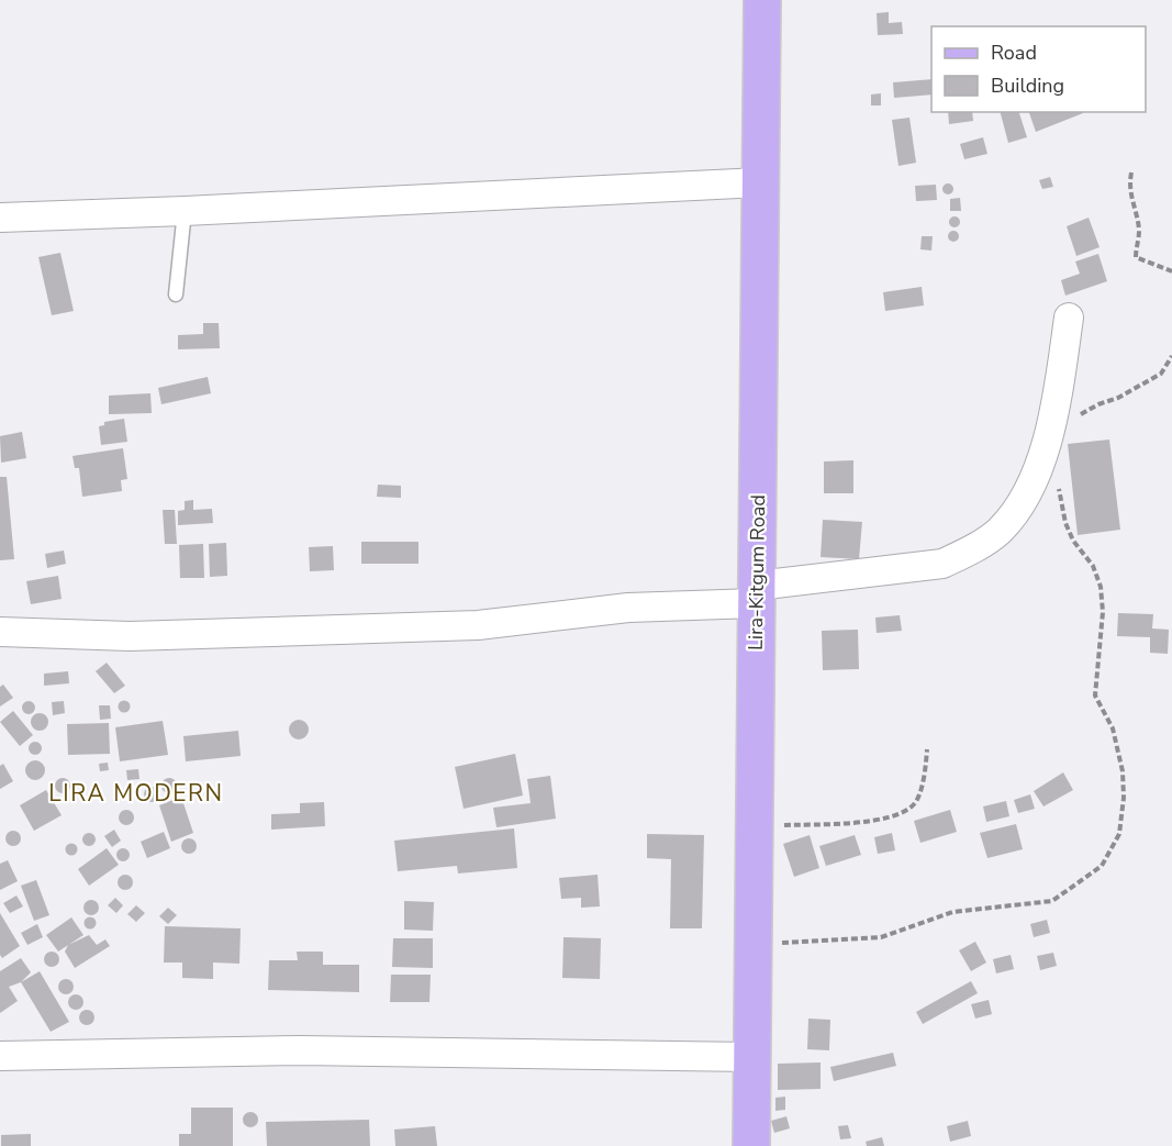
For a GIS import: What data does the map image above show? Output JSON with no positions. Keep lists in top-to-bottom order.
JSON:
{
  "streets": {
    "main road": ["Lira-Kitgum Road"]
  },
  "districts": ["LIRA MODERN"],
  "legend": ["Road", "Building"]
}
